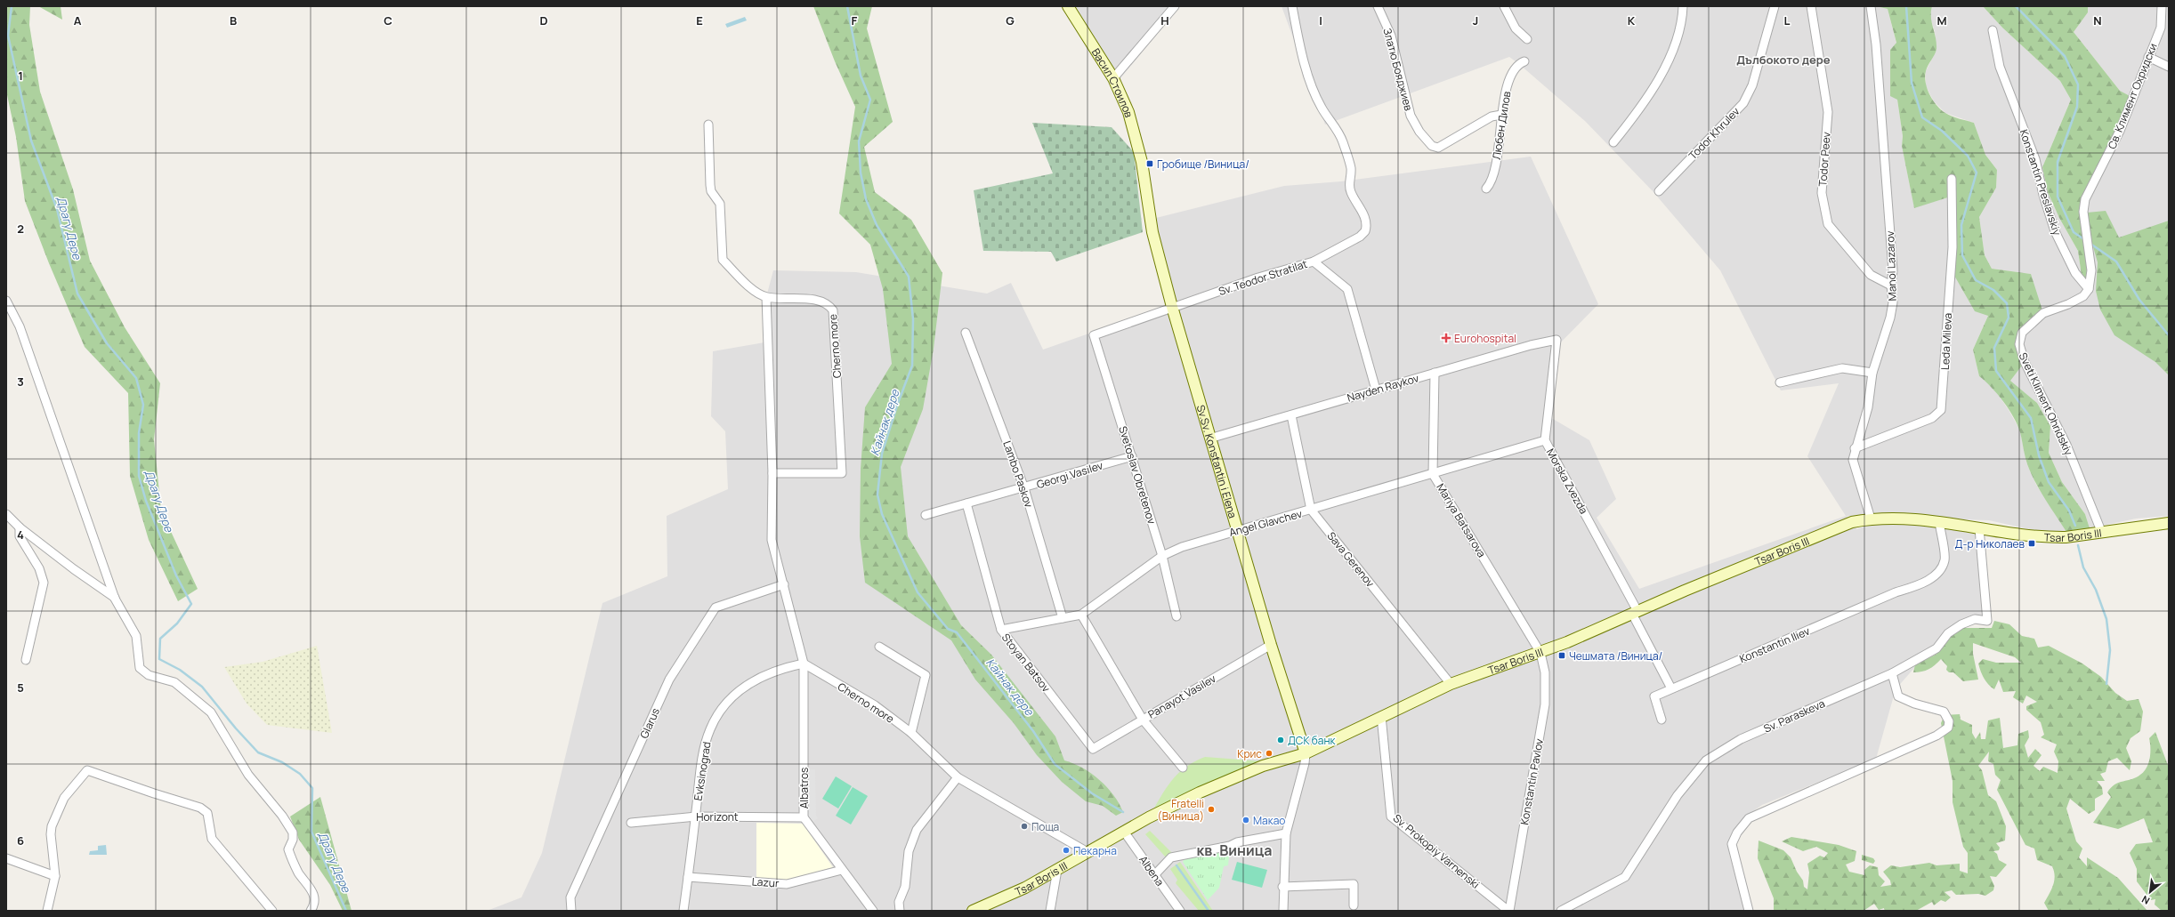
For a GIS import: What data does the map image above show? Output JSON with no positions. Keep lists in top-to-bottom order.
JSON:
{
  "streets": {
    "street": [
      "Златю Бояджиев",
      "Васил Стоилов",
      "Св. Климент Охридски",
      "Любен Дилов",
      "Todor Khrulev",
      "Todor Peev",
      "Konstantin Preslavskiy",
      "Manol Lazarov",
      "Sv. Teodor Stratilat",
      "Leda Mileva",
      "Cherno more",
      "Nayden Raykov",
      "Sveti Kliment Ohridskiy",
      "Sv.Sv. Konstantin i Elena",
      "Lambo Paskov",
      "Georgi Vasilev",
      "Svetoslav Obretenov",
      "Morska Zvezda",
      "Mariya Batsarova",
      "Angel Glavchev",
      "Tsar Boris III",
      "Sava Gerenov",
      "Konstantin Iliev",
      "Stoyan Batsov",
      "Panayot Vasilev",
      "Sv. Paraskeva",
      "Glarus",
      "Evksinograd",
      "Konstantin Pavlov",
      "Albatros",
      "Horizont",
      "Sv. Prokopiy Varnenski",
      "Albena",
      "Lazur"
    ]
  },
  "crossings": [
    ["Златю Бояджиев", "Любен Дилов"],
    ["Васил Стоилов", "Sv.Sv. Konstantin i Elena"],
    ["Св. Климент Охридски", "Konstantin Preslavskiy"],
    ["Св. Климент Охридски", "Sveti Kliment Ohridskiy"],
    ["Todor Peev", "Manol Lazarov"],
    ["Konstantin Preslavskiy", "Sveti Kliment Ohridskiy"],
    ["Manol Lazarov", "Leda Mileva"],
    ["Manol Lazarov", "Tsar Boris III"],
    ["Sv. Teodor Stratilat", "Nayden Raykov"],
    ["Sv. Teodor Stratilat", "Sv.Sv. Konstantin i Elena"],
    ["Sv. Teodor Stratilat", "Svetoslav Obretenov"],
    ["Cherno more", "Tsar Boris III"],
    ["Cherno more", "Evksinograd"],
    ["Cherno more", "Albatros"],
    ["Nayden Raykov", "Sv.Sv. Konstantin i Elena"],
    ["Nayden Raykov", "Morska Zvezda"],
    ["Nayden Raykov", "Mariya Batsarova"],
    ["Nayden Raykov", "Sava Gerenov"],
    ["Sveti Kliment Ohridskiy", "Tsar Boris III"],
    ["Sv.Sv. Konstantin i Elena", "Angel Glavchev"],
    ["Sv.Sv. Konstantin i Elena", "Tsar Boris III"],
    ["Sv.Sv. Konstantin i Elena", "Panayot Vasilev"],
    ["Lambo Paskov", "Georgi Vasilev"],
    ["Lambo Paskov", "Angel Glavchev"],
    ["Georgi Vasilev", "Svetoslav Obretenov"],
    ["Georgi Vasilev", "Stoyan Batsov"],
    ["Svetoslav Obretenov", "Angel Glavchev"],
    ["Morska Zvezda", "Angel Glavchev"],
    ["Morska Zvezda", "Tsar Boris III"],
    ["Morska Zvezda", "Konstantin Iliev"],
    ["Mariya Batsarova", "Angel Glavchev"],
    ["Mariya Batsarova", "Tsar Boris III"],
    ["Mariya Batsarova", "Konstantin Pavlov"],
    ["Angel Glavchev", "Sava Gerenov"],
    ["Angel Glavchev", "Stoyan Batsov"],
    ["Tsar Boris III", "Sava Gerenov"],
    ["Tsar Boris III", "Konstantin Iliev"],
    ["Tsar Boris III", "Sv. Paraskeva"],
    ["Tsar Boris III", "Konstantin Pavlov"],
    ["Tsar Boris III", "Sv. Prokopiy Varnenski"],
    ["Tsar Boris III", "Albena"],
    ["Stoyan Batsov", "Panayot Vasilev"],
    ["Evksinograd", "Albatros"],
    ["Evksinograd", "Horizont"],
    ["Evksinograd", "Lazur"],
    ["Konstantin Pavlov", "Sv. Prokopiy Varnenski"],
    ["Albatros", "Horizont"],
    ["Albatros", "Lazur"]
  ],
  "districts": ["Дълбокото дере", "кв. Виница"],
  "water": ["Драгу Дере", "Кайнак дере"],
  "places": {
    "transit": ["Гробище /Виница/", "Д-р Николаев", "Чешмата /Виница/"],
    "health": ["Eurohospital"],
    "other": [
      "ДСК банк",
      "Крис",
      "Fratelli (Виница)",
      "Макао",
      "Поща",
      "Пекарна"
    ]
  },
  "north": "bottom left",
  "grid": {
    "columns": [
      "A",
      "B",
      "C",
      "D",
      "E",
      "F",
      "G",
      "H",
      "I",
      "J",
      "K",
      "L",
      "M",
      "N"
    ],
    "rows": [
      "1",
      "2",
      "3",
      "4",
      "5",
      "6"
    ]
  }
}
